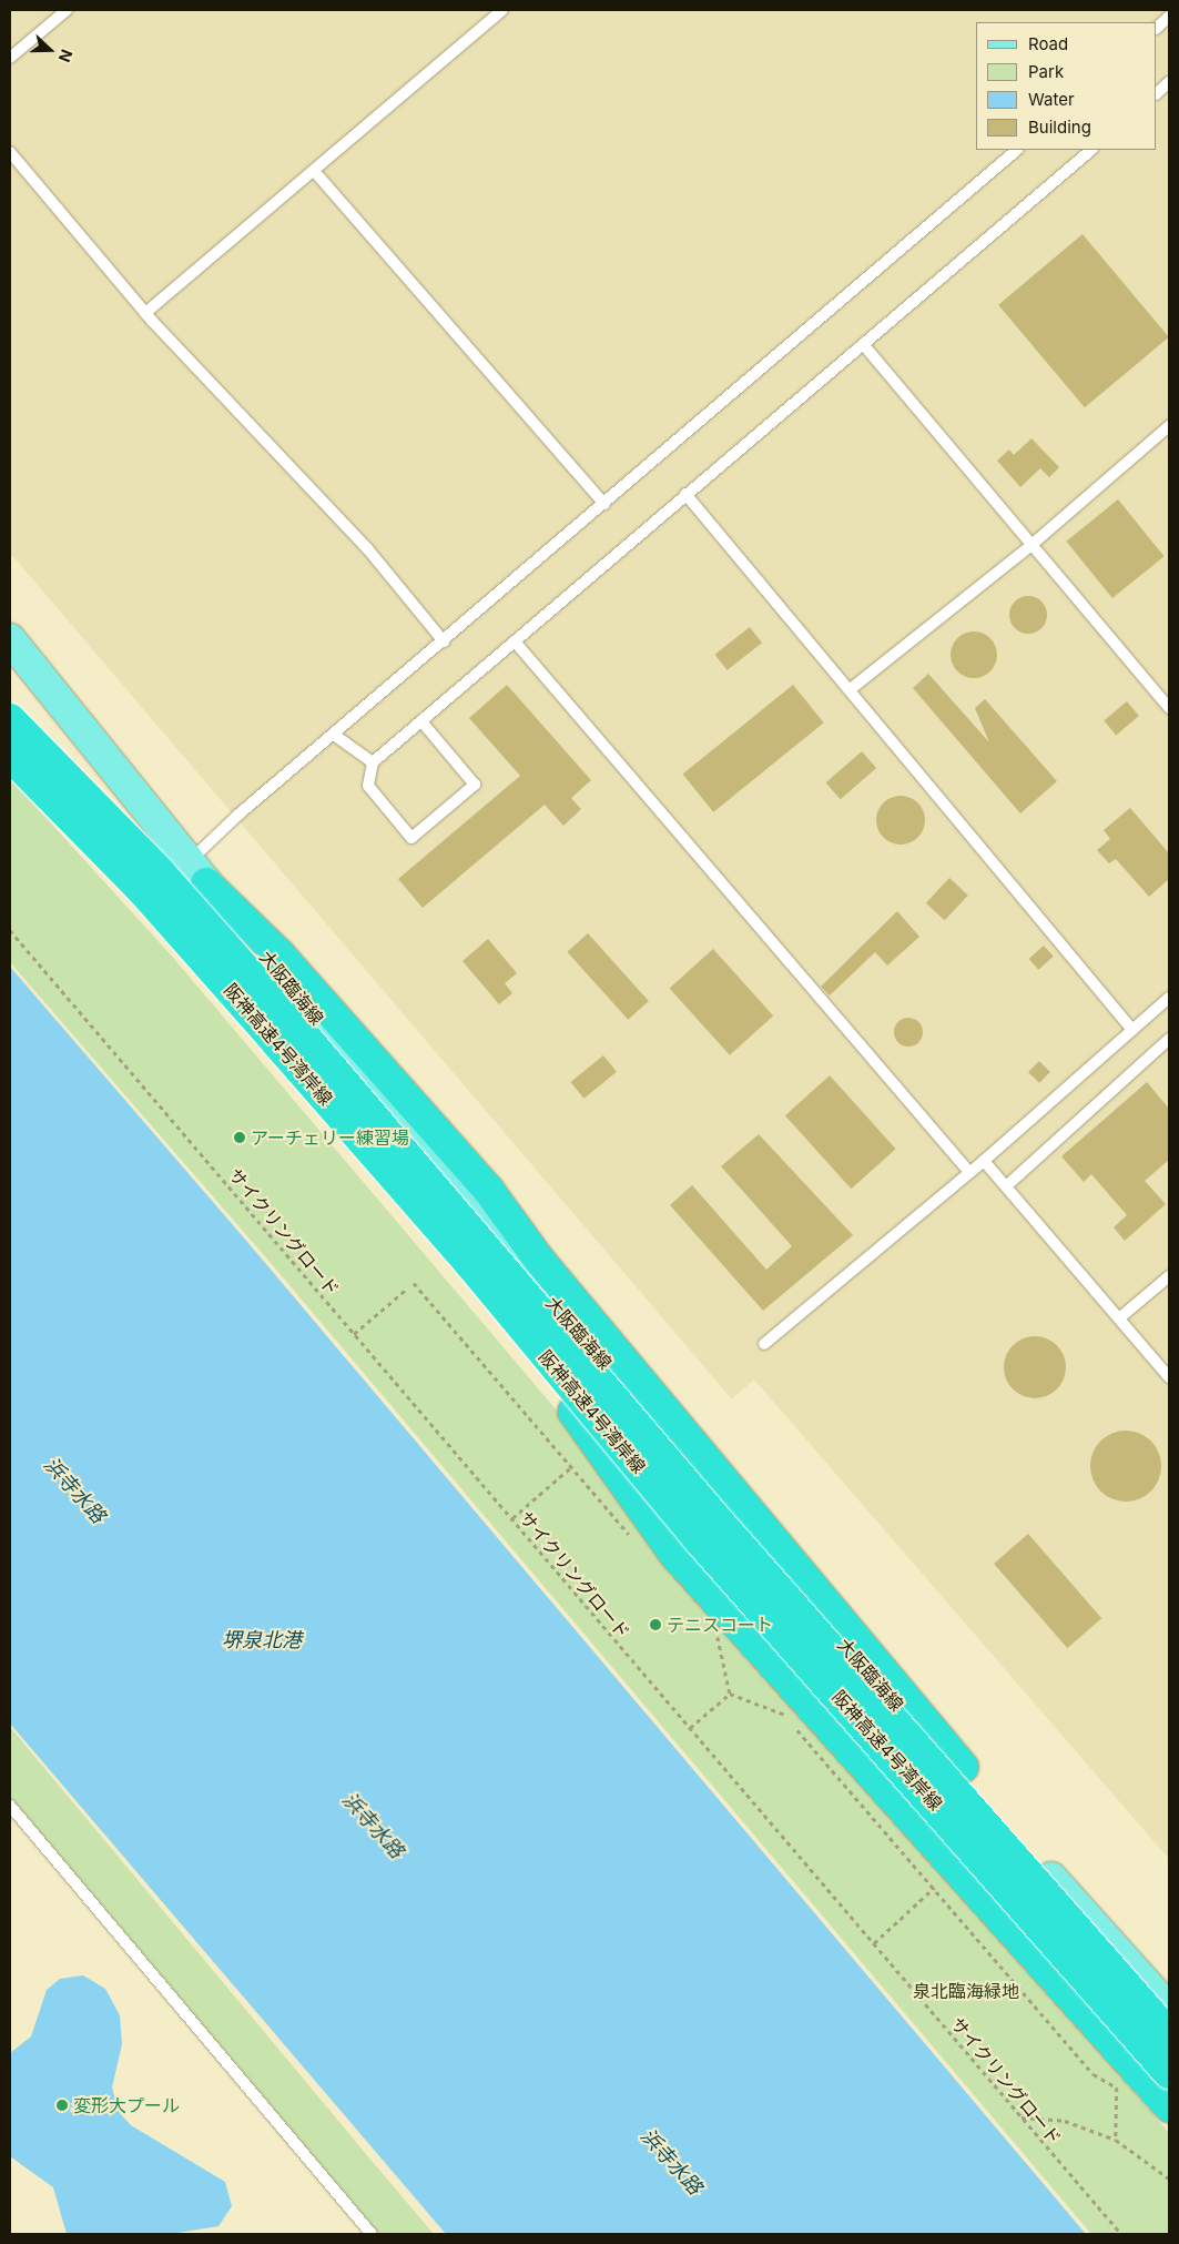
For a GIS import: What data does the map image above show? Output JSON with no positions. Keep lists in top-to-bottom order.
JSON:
{
  "streets": {
    "highway": ["阪神高速4号湾岸線"],
    "main road": ["大阪臨海線"],
    "path": ["サイクリングロード"]
  },
  "water": ["浜寺水路", "堺泉北港"],
  "parks": ["泉北臨海緑地"],
  "places": ["アーチェリー練習場", "テニスコート", "変形大プール"],
  "legend": [
    "Road",
    "Park",
    "Water",
    "Building"
  ],
  "north": "right"
}
